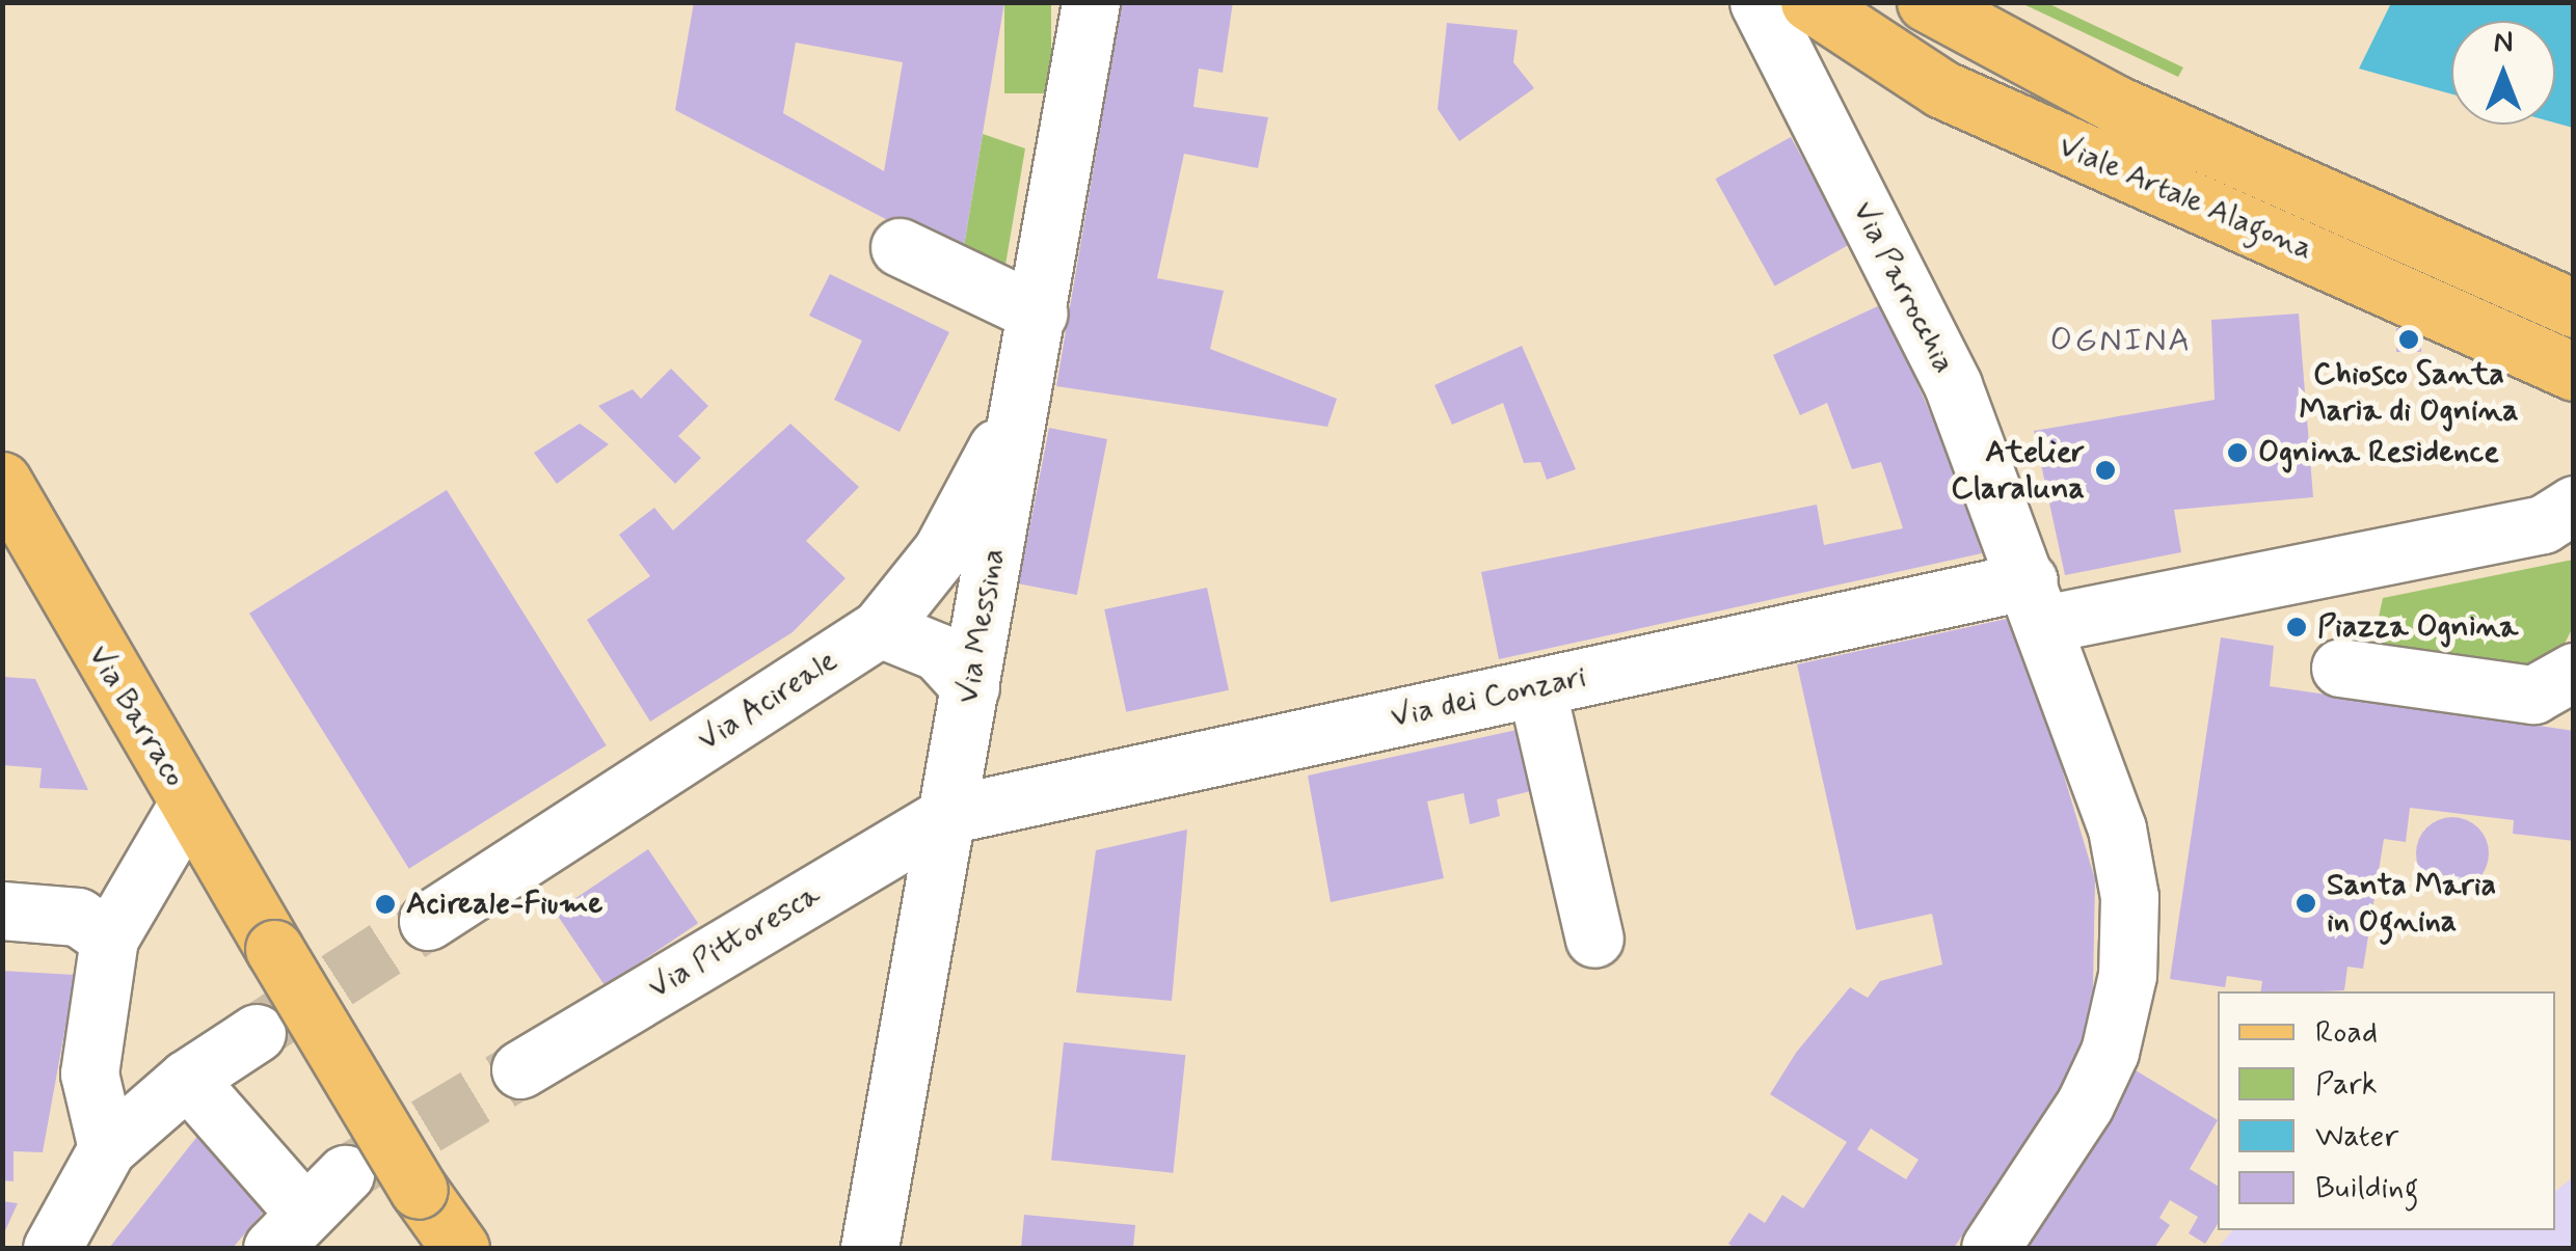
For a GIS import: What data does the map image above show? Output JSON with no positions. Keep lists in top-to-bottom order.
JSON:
{
  "streets": {
    "main road": ["Viale Artale Alagona", "Via Barraco"],
    "street": [
      "Via Parrocchia",
      "Via Messina",
      "Via dei Conzari",
      "Via Acireale",
      "Via Pittoresca"
    ]
  },
  "crossings": [
    ["Via Parrocchia", "Via dei Conzari"],
    ["Via Messina", "Via dei Conzari"],
    ["Via Messina", "Via Acireale"],
    ["Via Messina", "Via Pittoresca"],
    ["Via dei Conzari", "Via Pittoresca"]
  ],
  "districts": ["OGNINA"],
  "places": [
    "Chiosco Santa Maria di Ognina",
    "Ognina Residence",
    "Atelier Claraluna",
    "Piazza Ognina",
    "Santa Maria in Ognina",
    "Acireale-Fiume"
  ],
  "legend": [
    "Road",
    "Park",
    "Water",
    "Building"
  ],
  "north": "top"
}
